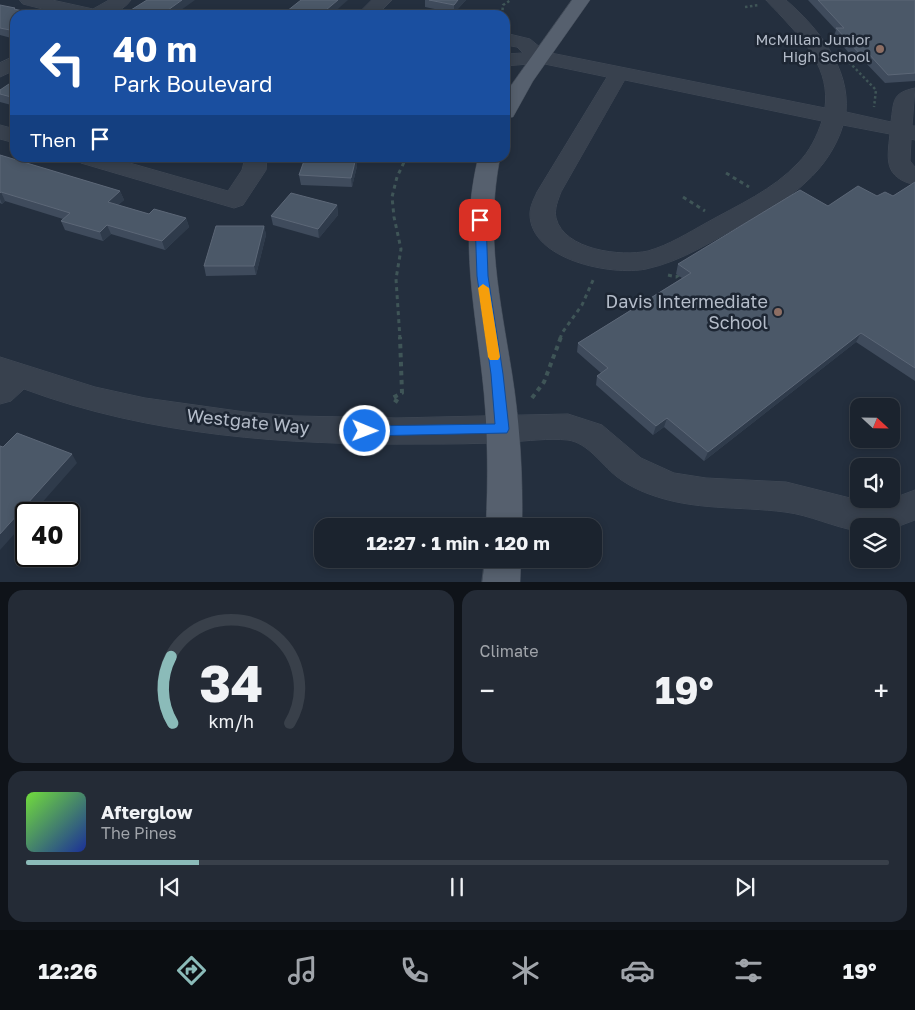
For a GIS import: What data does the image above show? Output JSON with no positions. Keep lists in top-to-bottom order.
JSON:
{
  "streets": {
    "street": ["Westgate Way"]
  },
  "places": ["McMillan Junior High School", "Davis Intermediate School"],
  "north": "right",
  "page": {
    "turn": ["40 m", "Park Boulevard"],
    "then": "Then",
    "limit": "40",
    "trip": "12:27 · 1 min · 120 m",
    "tile": "Climate",
    "heat": ["−", "19°", "+"],
    "song": ["Afterglow", "The Pines"],
    "tabs": ["12:26", "19°"],
    "gauge": ["34", "km/h"]
  }
}
